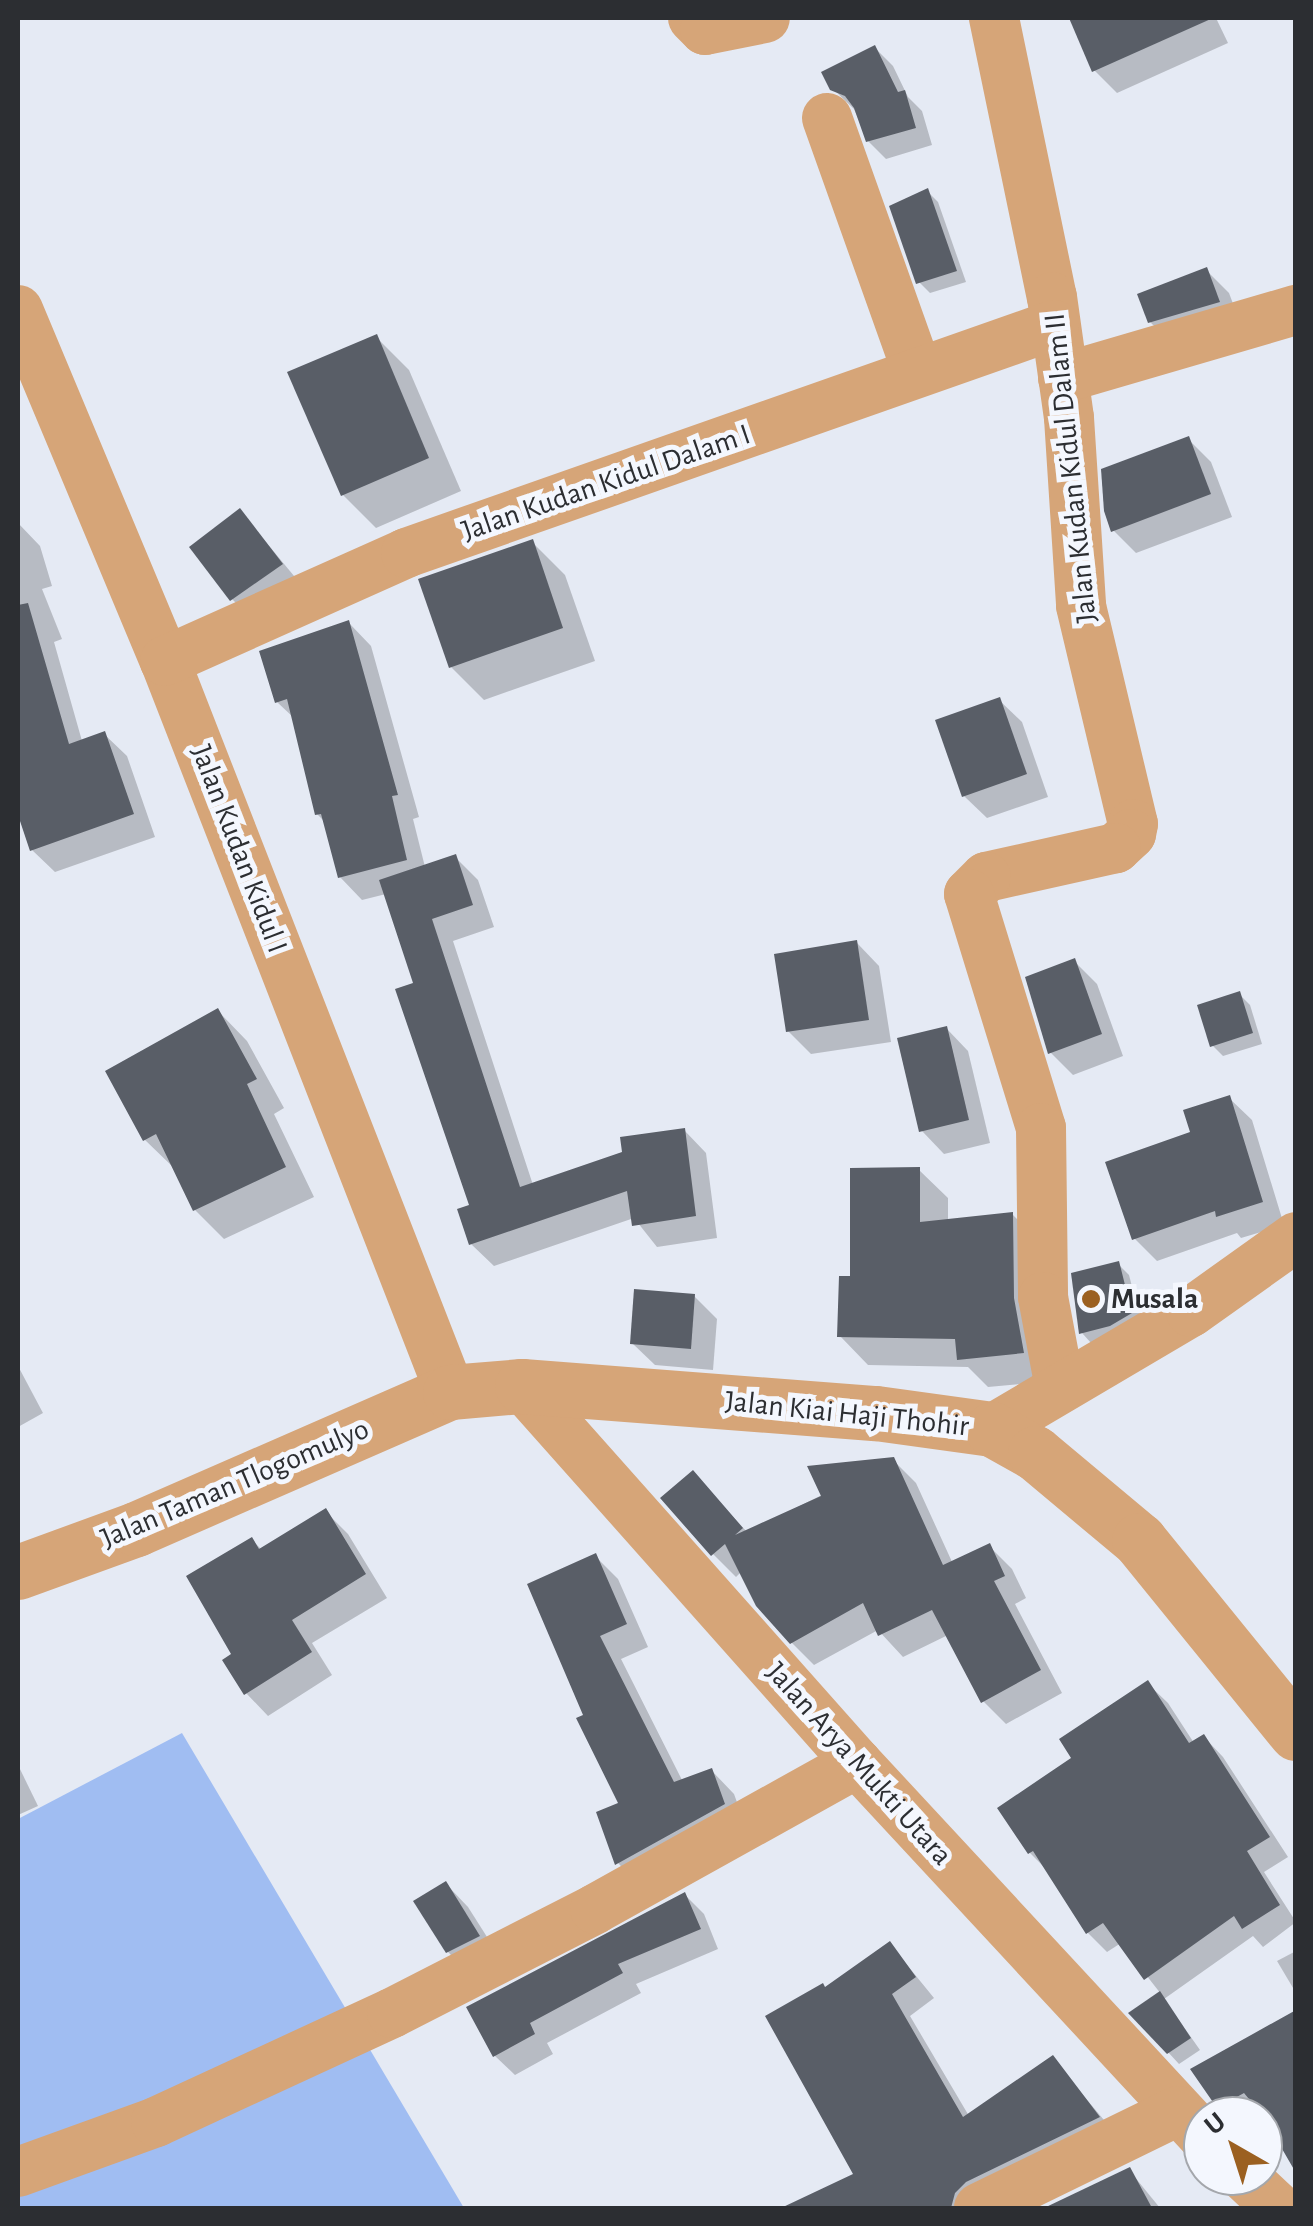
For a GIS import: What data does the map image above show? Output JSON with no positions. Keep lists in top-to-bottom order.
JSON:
{
  "streets": {
    "street": [
      "Jalan Kudan Kidul Dalam II",
      "Jalan Kudan Kidul Dalam I",
      "Jalan Kudan Kidul I",
      "Jalan Kiai Haji Thohir",
      "Jalan Taman Tlogomulyo",
      "Jalan Arya Mukti Utara"
    ]
  },
  "crossings": [
    ["Jalan Kudan Kidul Dalam II", "Jalan Kudan Kidul Dalam I"],
    ["Jalan Kudan Kidul Dalam I", "Jalan Kudan Kidul I"],
    ["Jalan Kudan Kidul I", "Jalan Kiai Haji Thohir"],
    ["Jalan Kudan Kidul I", "Jalan Taman Tlogomulyo"],
    ["Jalan Kiai Haji Thohir", "Jalan Taman Tlogomulyo"],
    ["Jalan Kiai Haji Thohir", "Jalan Arya Mukti Utara"]
  ],
  "places": ["Musala"],
  "north": "top left"
}
